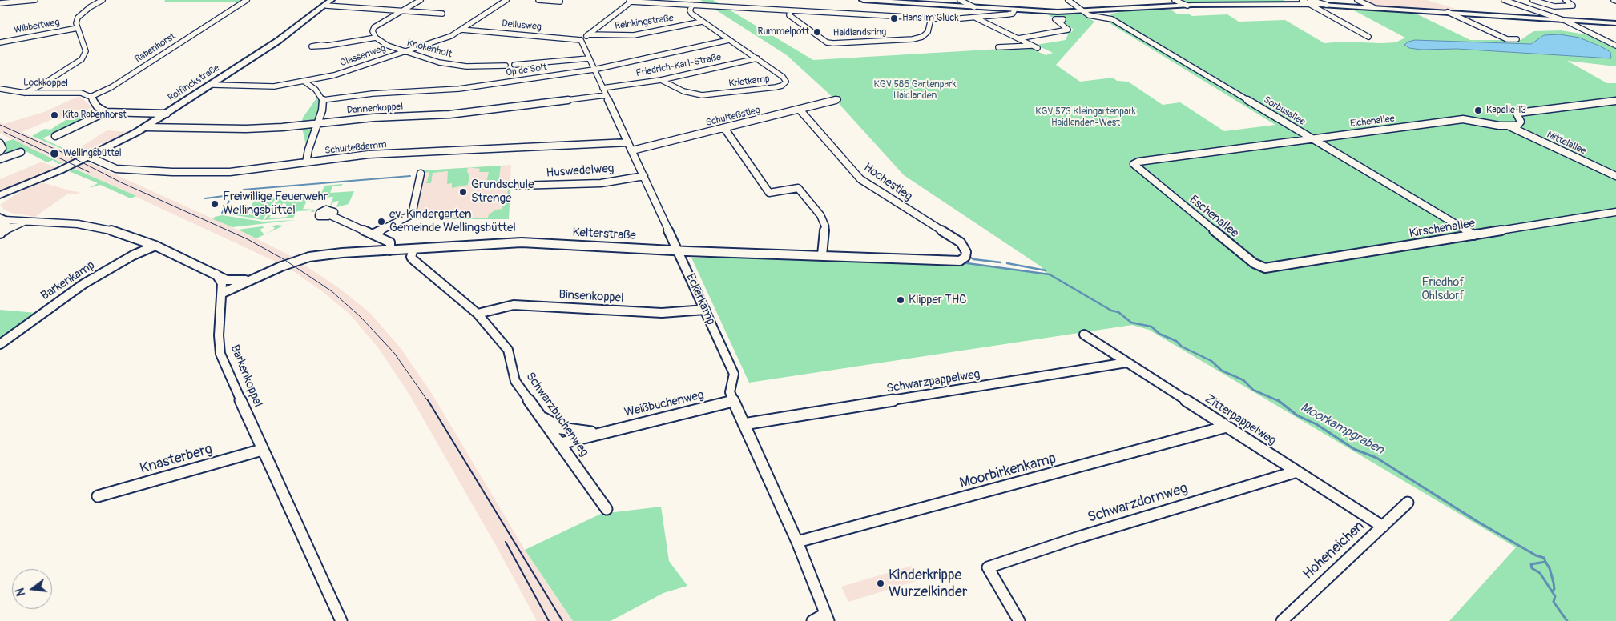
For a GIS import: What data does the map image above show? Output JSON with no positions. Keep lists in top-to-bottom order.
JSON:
{
  "streets": {
    "main road": ["Rolfinckstraße"],
    "street": [
      "Reinkingstraße",
      "Deliusweg",
      "Wibbeltweg",
      "Haidlandsring",
      "Rabenhorst",
      "Knokenholt",
      "Classenweg",
      "Friedrich-Karl-Straße",
      "Op de Solt",
      "Krietkamp",
      "Lockkoppel",
      "Dannenkoppel",
      "Sorbusallee",
      "Schulteßstieg",
      "Eichenallee",
      "Mittelallee",
      "Schulteßdamm",
      "Huswedelweg",
      "Hochestieg",
      "Eschenallee",
      "Kirschenallee",
      "Kelterstraße",
      "Barkenkamp",
      "Binsenkoppel",
      "Eckerkamp",
      "Barkenkoppel",
      "Schwarzpappelweg",
      "Weißbuchenweg",
      "Schwarzbuchenweg",
      "Zitterpappelweg",
      "Knasterberg",
      "Moorbirkenkamp",
      "Schwarzdornweg",
      "Hoheneichen"
    ]
  },
  "crossings": [
    ["Reinkingstraße", "Krietkamp"],
    ["Deliusweg", "Classenweg"],
    ["Deliusweg", "Eckerkamp"],
    ["Rabenhorst", "Lockkoppel"],
    ["Knokenholt", "Classenweg"],
    ["Classenweg", "Rolfinckstraße"],
    ["Friedrich-Karl-Straße", "Krietkamp"],
    ["Friedrich-Karl-Straße", "Eckerkamp"],
    ["Op de Solt", "Krietkamp"],
    ["Op de Solt", "Eckerkamp"],
    ["Rolfinckstraße", "Dannenkoppel"],
    ["Rolfinckstraße", "Schulteßdamm"],
    ["Dannenkoppel", "Eckerkamp"],
    ["Sorbusallee", "Eichenallee"],
    ["Sorbusallee", "Kirschenallee"],
    ["Schulteßstieg", "Hochestieg"],
    ["Schulteßstieg", "Eckerkamp"],
    ["Eichenallee", "Mittelallee"],
    ["Eichenallee", "Eschenallee"],
    ["Schulteßdamm", "Eckerkamp"],
    ["Huswedelweg", "Eckerkamp"],
    ["Hochestieg", "Kelterstraße"],
    ["Eschenallee", "Kirschenallee"],
    ["Kelterstraße", "Eckerkamp"],
    ["Kelterstraße", "Barkenkoppel"],
    ["Kelterstraße", "Schwarzbuchenweg"],
    ["Binsenkoppel", "Eckerkamp"],
    ["Binsenkoppel", "Schwarzbuchenweg"],
    ["Eckerkamp", "Schwarzpappelweg"],
    ["Eckerkamp", "Weißbuchenweg"],
    ["Eckerkamp", "Moorbirkenkamp"],
    ["Barkenkoppel", "Knasterberg"],
    ["Schwarzpappelweg", "Zitterpappelweg"],
    ["Weißbuchenweg", "Schwarzbuchenweg"],
    ["Zitterpappelweg", "Moorbirkenkamp"],
    ["Zitterpappelweg", "Schwarzdornweg"],
    ["Zitterpappelweg", "Hoheneichen"]
  ],
  "water": ["Moorkampgraben"],
  "parks": ["KGV 586 Gartenpark Haidlanden", "KGV 573 Kleingartenpark Haidlanden-West", "Friedhof Ohlsdorf"],
  "places": [
    "Hans im Glück",
    "Rummelpott",
    "Kapelle 13",
    "Kita Rabenhorst",
    "Wellingsbüttel",
    "Grundschule Strenge",
    "Freiwillige Feuerwehr Wellingsbüttel",
    "ev. Kindergarten Gemeinde Wellingsbüttel",
    "Klipper THC",
    "Kinderkrippe Wurzelkinder"
  ],
  "north": "left"
}
